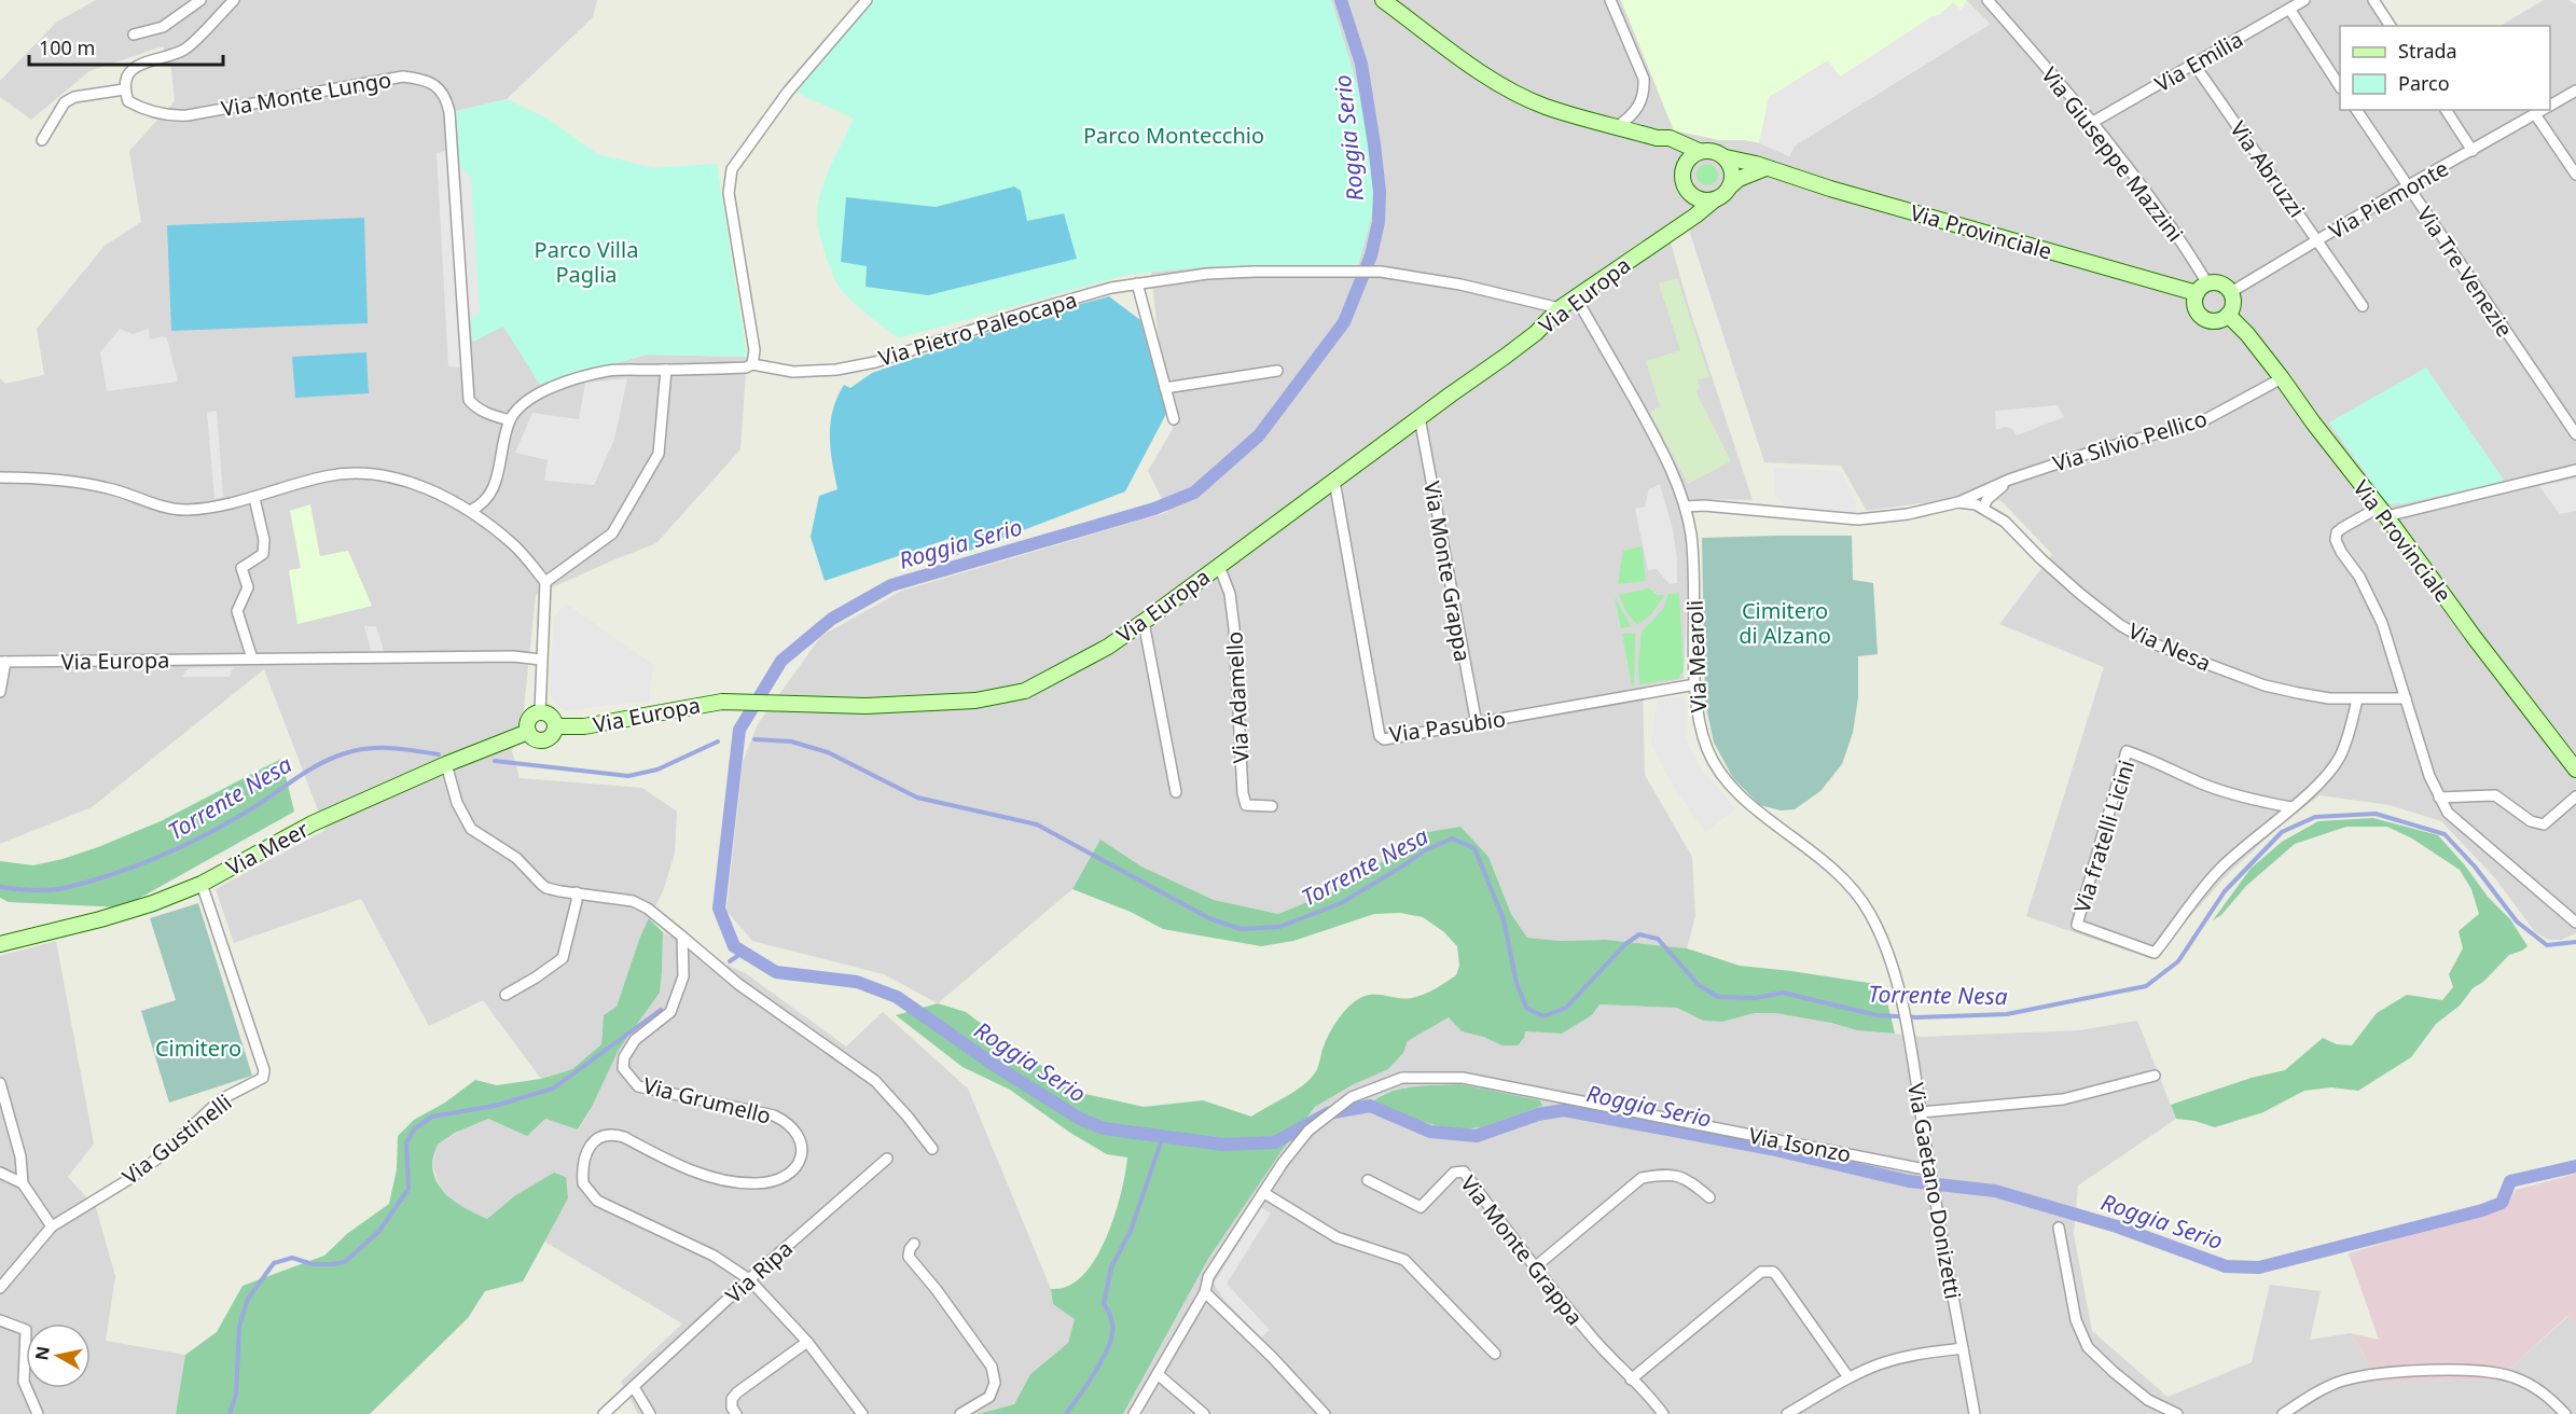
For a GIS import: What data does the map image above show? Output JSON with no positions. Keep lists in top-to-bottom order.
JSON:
{
  "streets": {
    "street": [
      "Via Emilia",
      "Via Monte Lungo",
      "Via Giuseppe Mazzini",
      "Via Abruzzi",
      "Via Piemonte",
      "Via Provinciale",
      "Via Tre Venezie",
      "Via Europa",
      "Via Pietro Paleocapa",
      "Via Silvio Pellico",
      "Via Monte Grappa",
      "Via Nesa",
      "Via Mearoli",
      "Via Adamello",
      "Via Pasubio",
      "Via fratelli Licini",
      "Via Meer",
      "Via Grumello",
      "Via Gustinelli",
      "Via Isonzo",
      "Via Gaetano Donizetti",
      "Via Ripa"
    ]
  },
  "crossings": [
    ["Via Emilia", "Via Giuseppe Mazzini"],
    ["Via Emilia", "Via Abruzzi"],
    ["Via Monte Lungo", "Via Pietro Paleocapa"],
    ["Via Giuseppe Mazzini", "Via Piemonte"],
    ["Via Giuseppe Mazzini", "Via Provinciale"],
    ["Via Abruzzi", "Via Piemonte"],
    ["Via Piemonte", "Via Provinciale"],
    ["Via Piemonte", "Via Tre Venezie"],
    ["Via Provinciale", "Via Europa"],
    ["Via Provinciale", "Via Silvio Pellico"],
    ["Via Europa", "Via Pietro Paleocapa"],
    ["Via Europa", "Via Monte Grappa"],
    ["Via Europa", "Via Mearoli"],
    ["Via Europa", "Via Adamello"],
    ["Via Europa", "Via Pasubio"],
    ["Via Europa", "Via Meer"],
    ["Via Silvio Pellico", "Via Nesa"],
    ["Via Monte Grappa", "Via Pasubio"],
    ["Via Nesa", "Via Mearoli"],
    ["Via Nesa", "Via fratelli Licini"],
    ["Via Mearoli", "Via Pasubio"],
    ["Via Mearoli", "Via Gaetano Donizetti"],
    ["Via Meer", "Via Gustinelli"],
    ["Via Grumello", "Via Ripa"],
    ["Via Isonzo", "Via Gaetano Donizetti"]
  ],
  "water": ["Roggia Serio", "Torrente Nesa"],
  "parks": [
    "Parco Montecchio",
    "Parco Villa Paglia",
    "Cimitero di Alzano",
    "Cimitero"
  ],
  "legend": ["Strada", "Parco"],
  "scale_bar": "100 m",
  "north": "left"
}
